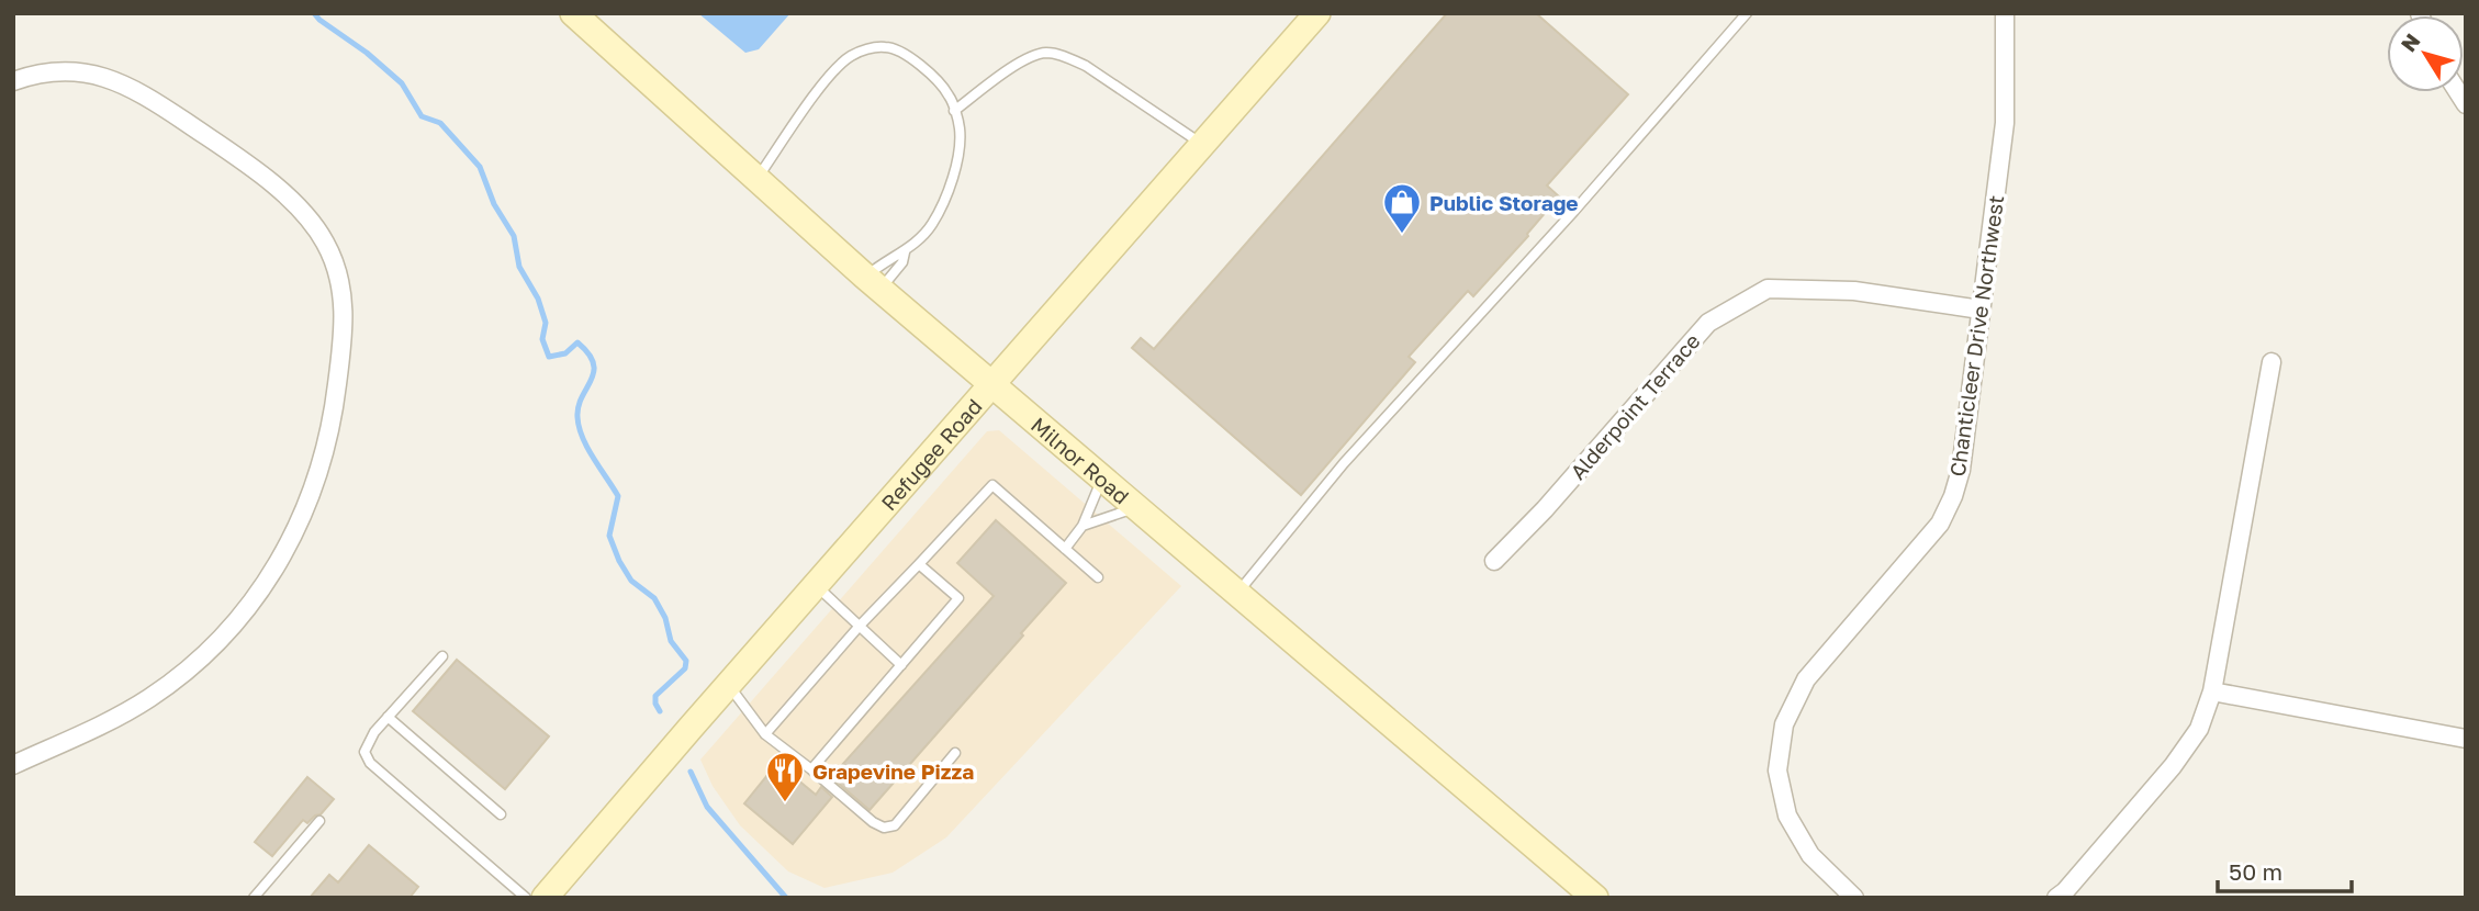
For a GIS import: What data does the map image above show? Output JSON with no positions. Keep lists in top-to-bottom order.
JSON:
{
  "streets": {
    "main road": ["Refugee Road", "Milnor Road"],
    "street": ["Chanticleer Drive Northwest", "Alderpoint Terrace"]
  },
  "crossings": [
    ["Chanticleer Drive Northwest", "Alderpoint Terrace"],
    ["Refugee Road", "Milnor Road"]
  ],
  "places": {
    "shop": ["Public Storage"],
    "restaurant": ["Grapevine Pizza"]
  },
  "scale_bar": "50 m",
  "north": "top left"
}
